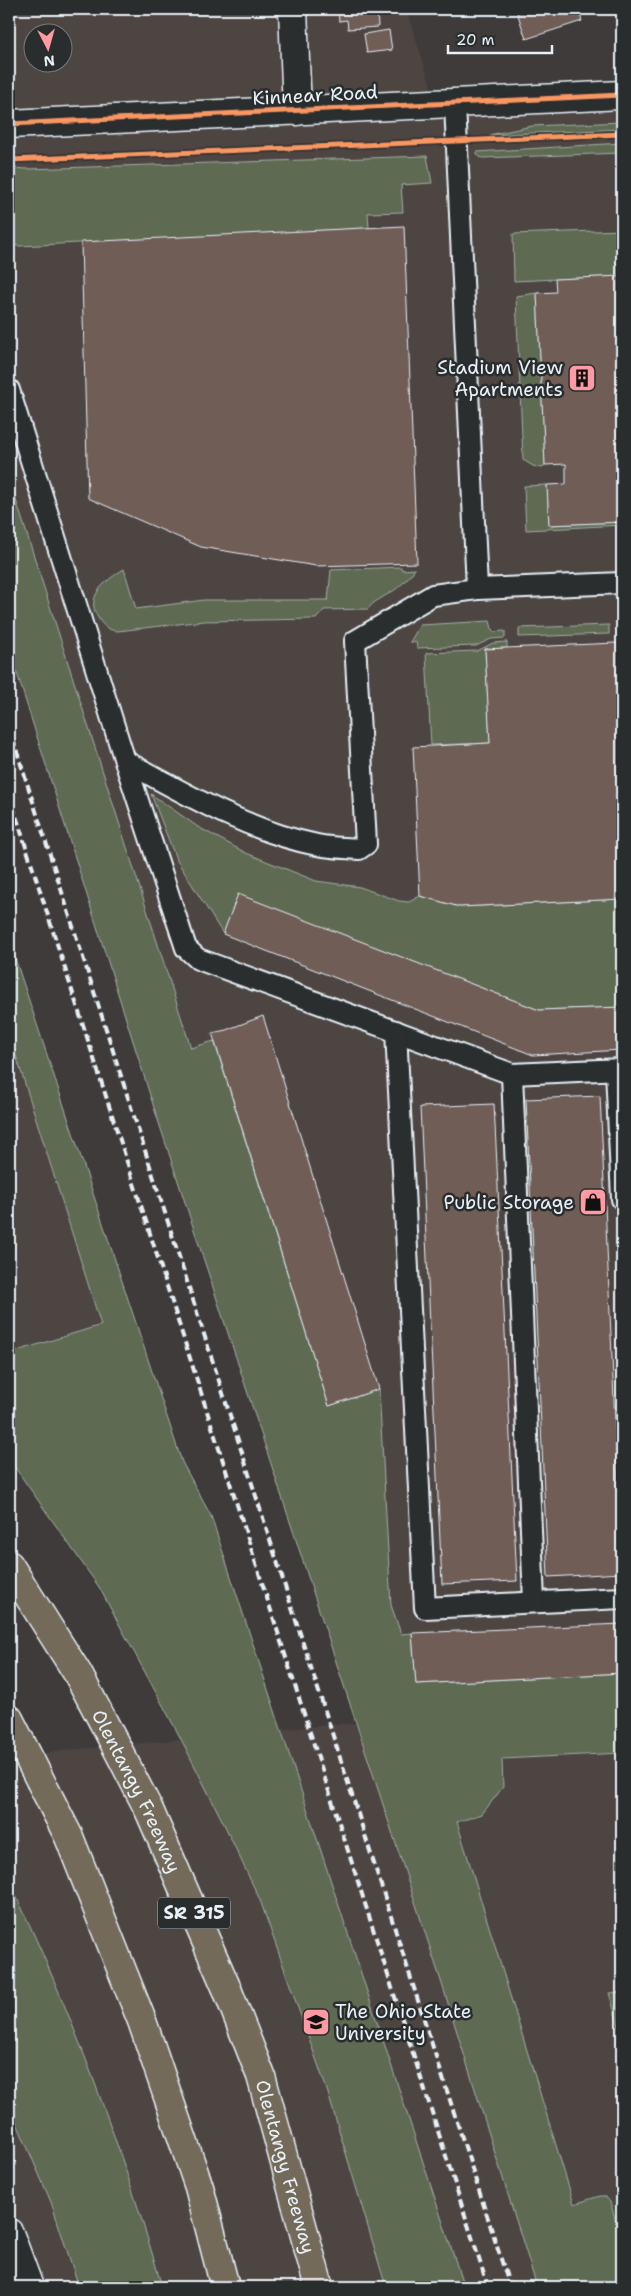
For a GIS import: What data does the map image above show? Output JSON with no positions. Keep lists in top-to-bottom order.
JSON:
{
  "streets": {
    "highway": ["Olentangy Freeway", "SR 315"],
    "street": ["Kinnear Road"]
  },
  "places": {
    "building": ["Stadium View Apartments"],
    "shop": ["Public Storage"],
    "school or university": ["The Ohio State University"]
  },
  "scale_bar": "20 m",
  "north": "bottom"
}
